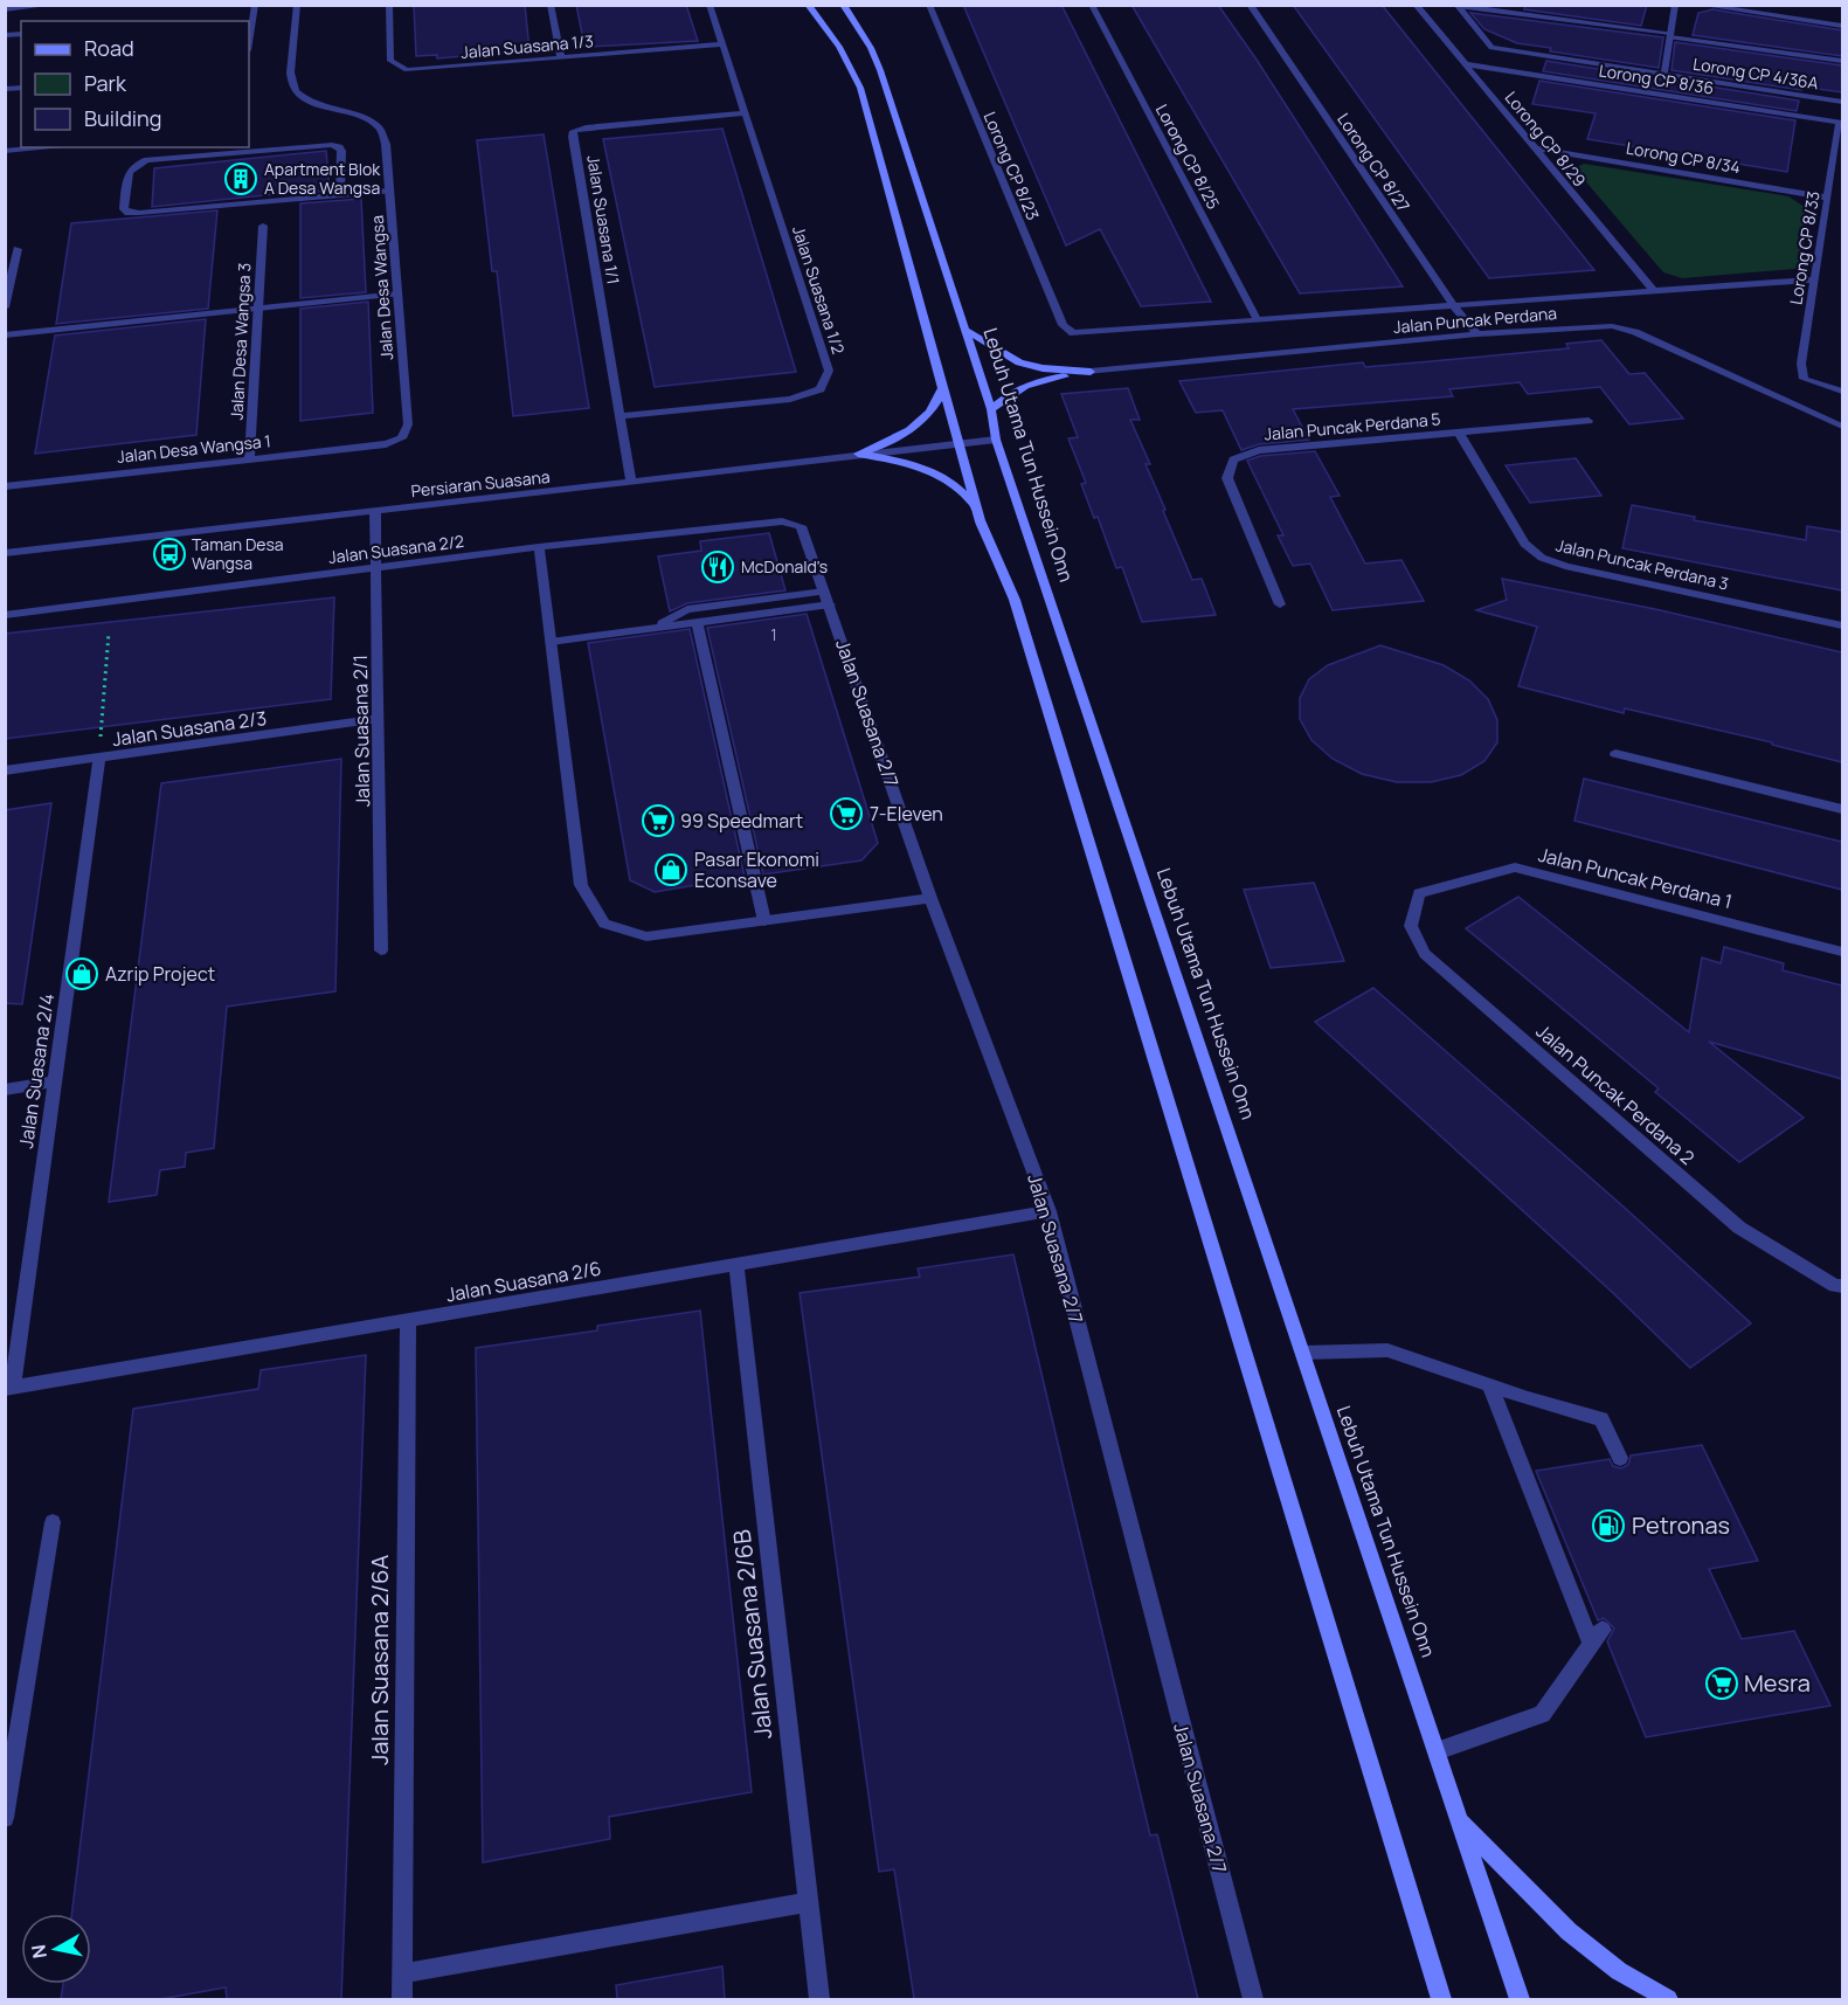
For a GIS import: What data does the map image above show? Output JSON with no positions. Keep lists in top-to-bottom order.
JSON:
{
  "streets": {
    "main road": ["Lebuh Utama Tun Hussein Onn"],
    "street": [
      "Jalan Suasana 1/3",
      "Lorong CP 4/36A",
      "Lorong CP 8/36",
      "Lorong CP 8/29",
      "Lorong CP 8/25",
      "Lorong CP 8/34",
      "Lorong CP 8/27",
      "Lorong CP 8/23",
      "Jalan Suasana 1/1",
      "Lorong CP 8/33",
      "Jalan Desa Wangsa",
      "Jalan Suasana 1/2",
      "Jalan Puncak Perdana",
      "Jalan Desa Wangsa 3",
      "Jalan Puncak Perdana 5",
      "Jalan Desa Wangsa 1",
      "Persiaran Suasana",
      "Jalan Suasana 2/2",
      "Jalan Puncak Perdana 3",
      "Jalan Suasana 2/7",
      "Jalan Suasana 2/3",
      "Jalan Suasana 2/1",
      "Jalan Puncak Perdana 1",
      "Jalan Suasana 2/4",
      "Jalan Puncak Perdana 2",
      "Jalan Suasana 2/6",
      "Jalan Suasana 2/6B",
      "Jalan Suasana 2/6A"
    ]
  },
  "crossings": [
    ["Jalan Suasana 1/3", "Jalan Suasana 1/2"],
    ["Lorong CP 8/36", "Lorong CP 8/29"],
    ["Lorong CP 8/36", "Lorong CP 8/33"],
    ["Lorong CP 8/29", "Lorong CP 8/34"],
    ["Lorong CP 8/25", "Lorong CP 8/23"],
    ["Lorong CP 8/34", "Lorong CP 8/33"],
    ["Lorong CP 8/27", "Jalan Puncak Perdana"],
    ["Jalan Suasana 1/1", "Jalan Suasana 1/2"],
    ["Jalan Suasana 1/1", "Persiaran Suasana"],
    ["Jalan Desa Wangsa", "Jalan Desa Wangsa 1"],
    ["Jalan Desa Wangsa 3", "Jalan Desa Wangsa 1"],
    ["Jalan Puncak Perdana 5", "Jalan Puncak Perdana 3"],
    ["Lebuh Utama Tun Hussein Onn", "Persiaran Suasana"],
    ["Persiaran Suasana", "Jalan Suasana 2/1"],
    ["Jalan Suasana 2/2", "Jalan Suasana 2/7"],
    ["Jalan Suasana 2/2", "Jalan Suasana 2/1"],
    ["Jalan Suasana 2/7", "Jalan Suasana 2/6"],
    ["Jalan Suasana 2/3", "Jalan Suasana 2/1"],
    ["Jalan Suasana 2/3", "Jalan Suasana 2/4"],
    ["Jalan Puncak Perdana 1", "Jalan Puncak Perdana 2"],
    ["Jalan Suasana 2/4", "Jalan Suasana 2/6"],
    ["Jalan Suasana 2/6", "Jalan Suasana 2/6B"],
    ["Jalan Suasana 2/6", "Jalan Suasana 2/6A"]
  ],
  "places": {
    "building": ["Apartment Blok A Desa Wangsa"],
    "bus stop": ["Taman Desa Wangsa"],
    "restaurant": ["McDonald's"],
    "supermarket": ["7-Eleven", "99 Speedmart", "Mesra"],
    "shop": ["Pasar Ekonomi Econsave", "Azrip Project"],
    "fuel station": ["Petronas"]
  },
  "house_numbers": ["1"],
  "legend": ["Road", "Park", "Building"],
  "north": "left"
}
